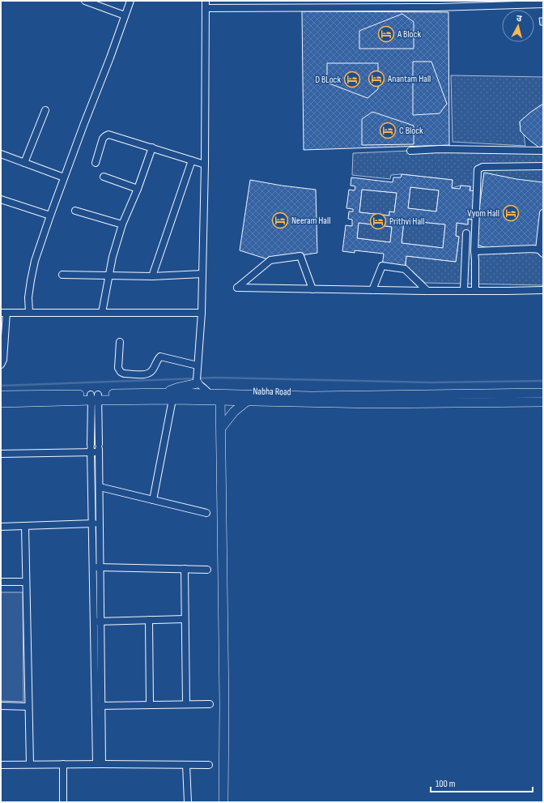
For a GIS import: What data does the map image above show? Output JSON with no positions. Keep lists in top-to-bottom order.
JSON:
{
  "streets": {
    "main road": ["Nabha Road"]
  },
  "places": {
    "hotel": [
      "A Block",
      "Anantam Hall",
      "D BLock",
      "C Block",
      "Vyom Hall",
      "Neeram Hall",
      "Prithvi Hall"
    ]
  },
  "scale_bar": "100 m",
  "north": "top"
}
